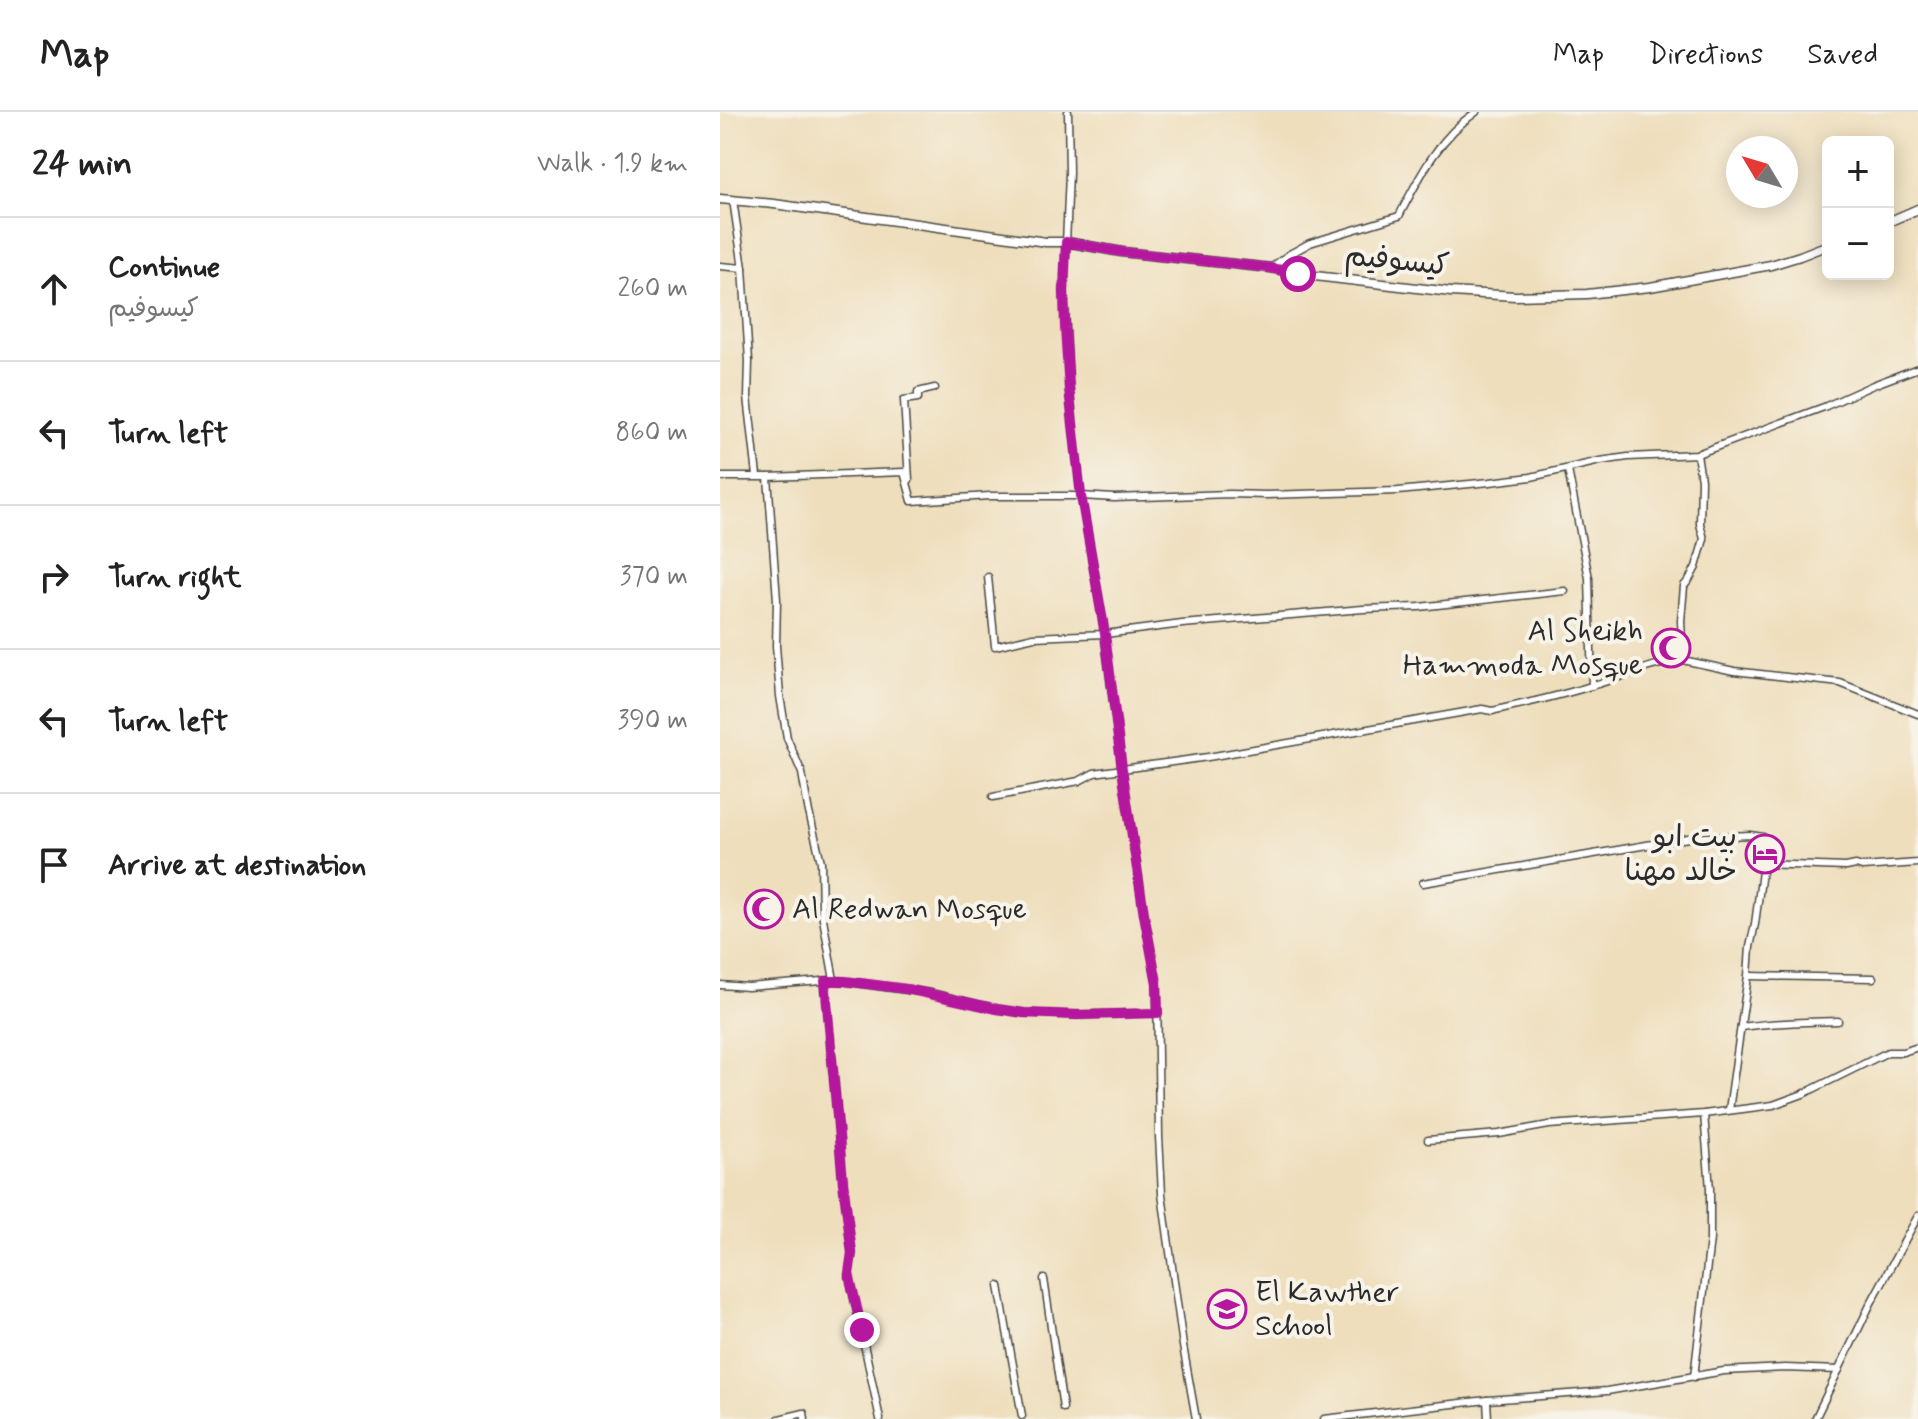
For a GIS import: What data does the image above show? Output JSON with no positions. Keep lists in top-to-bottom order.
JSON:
{
  "streets": {
    "street": ["كيسوفيم"]
  },
  "places": {
    "mosque": ["Al Sheikh Hammoda Mosque", "Al Redwan Mosque"],
    "hotel": ["بيت ابو خالد مهنا"],
    "school or university": ["El Kawther School"]
  },
  "north": "top left",
  "page": {
    "header": "Map",
    "nav": ["Map", "Directions", "Saved"],
    "heading": ["24 min", "Walk · 1.9 km"],
    "map_buttons": ["+", "−"],
    "list": [
      ["Continue", "كيسوفيم", "260 m"],
      ["Turn left", "860 m"],
      ["Turn right", "370 m"],
      ["Turn left", "390 m"],
      "Arrive at destination"
    ]
  }
}
